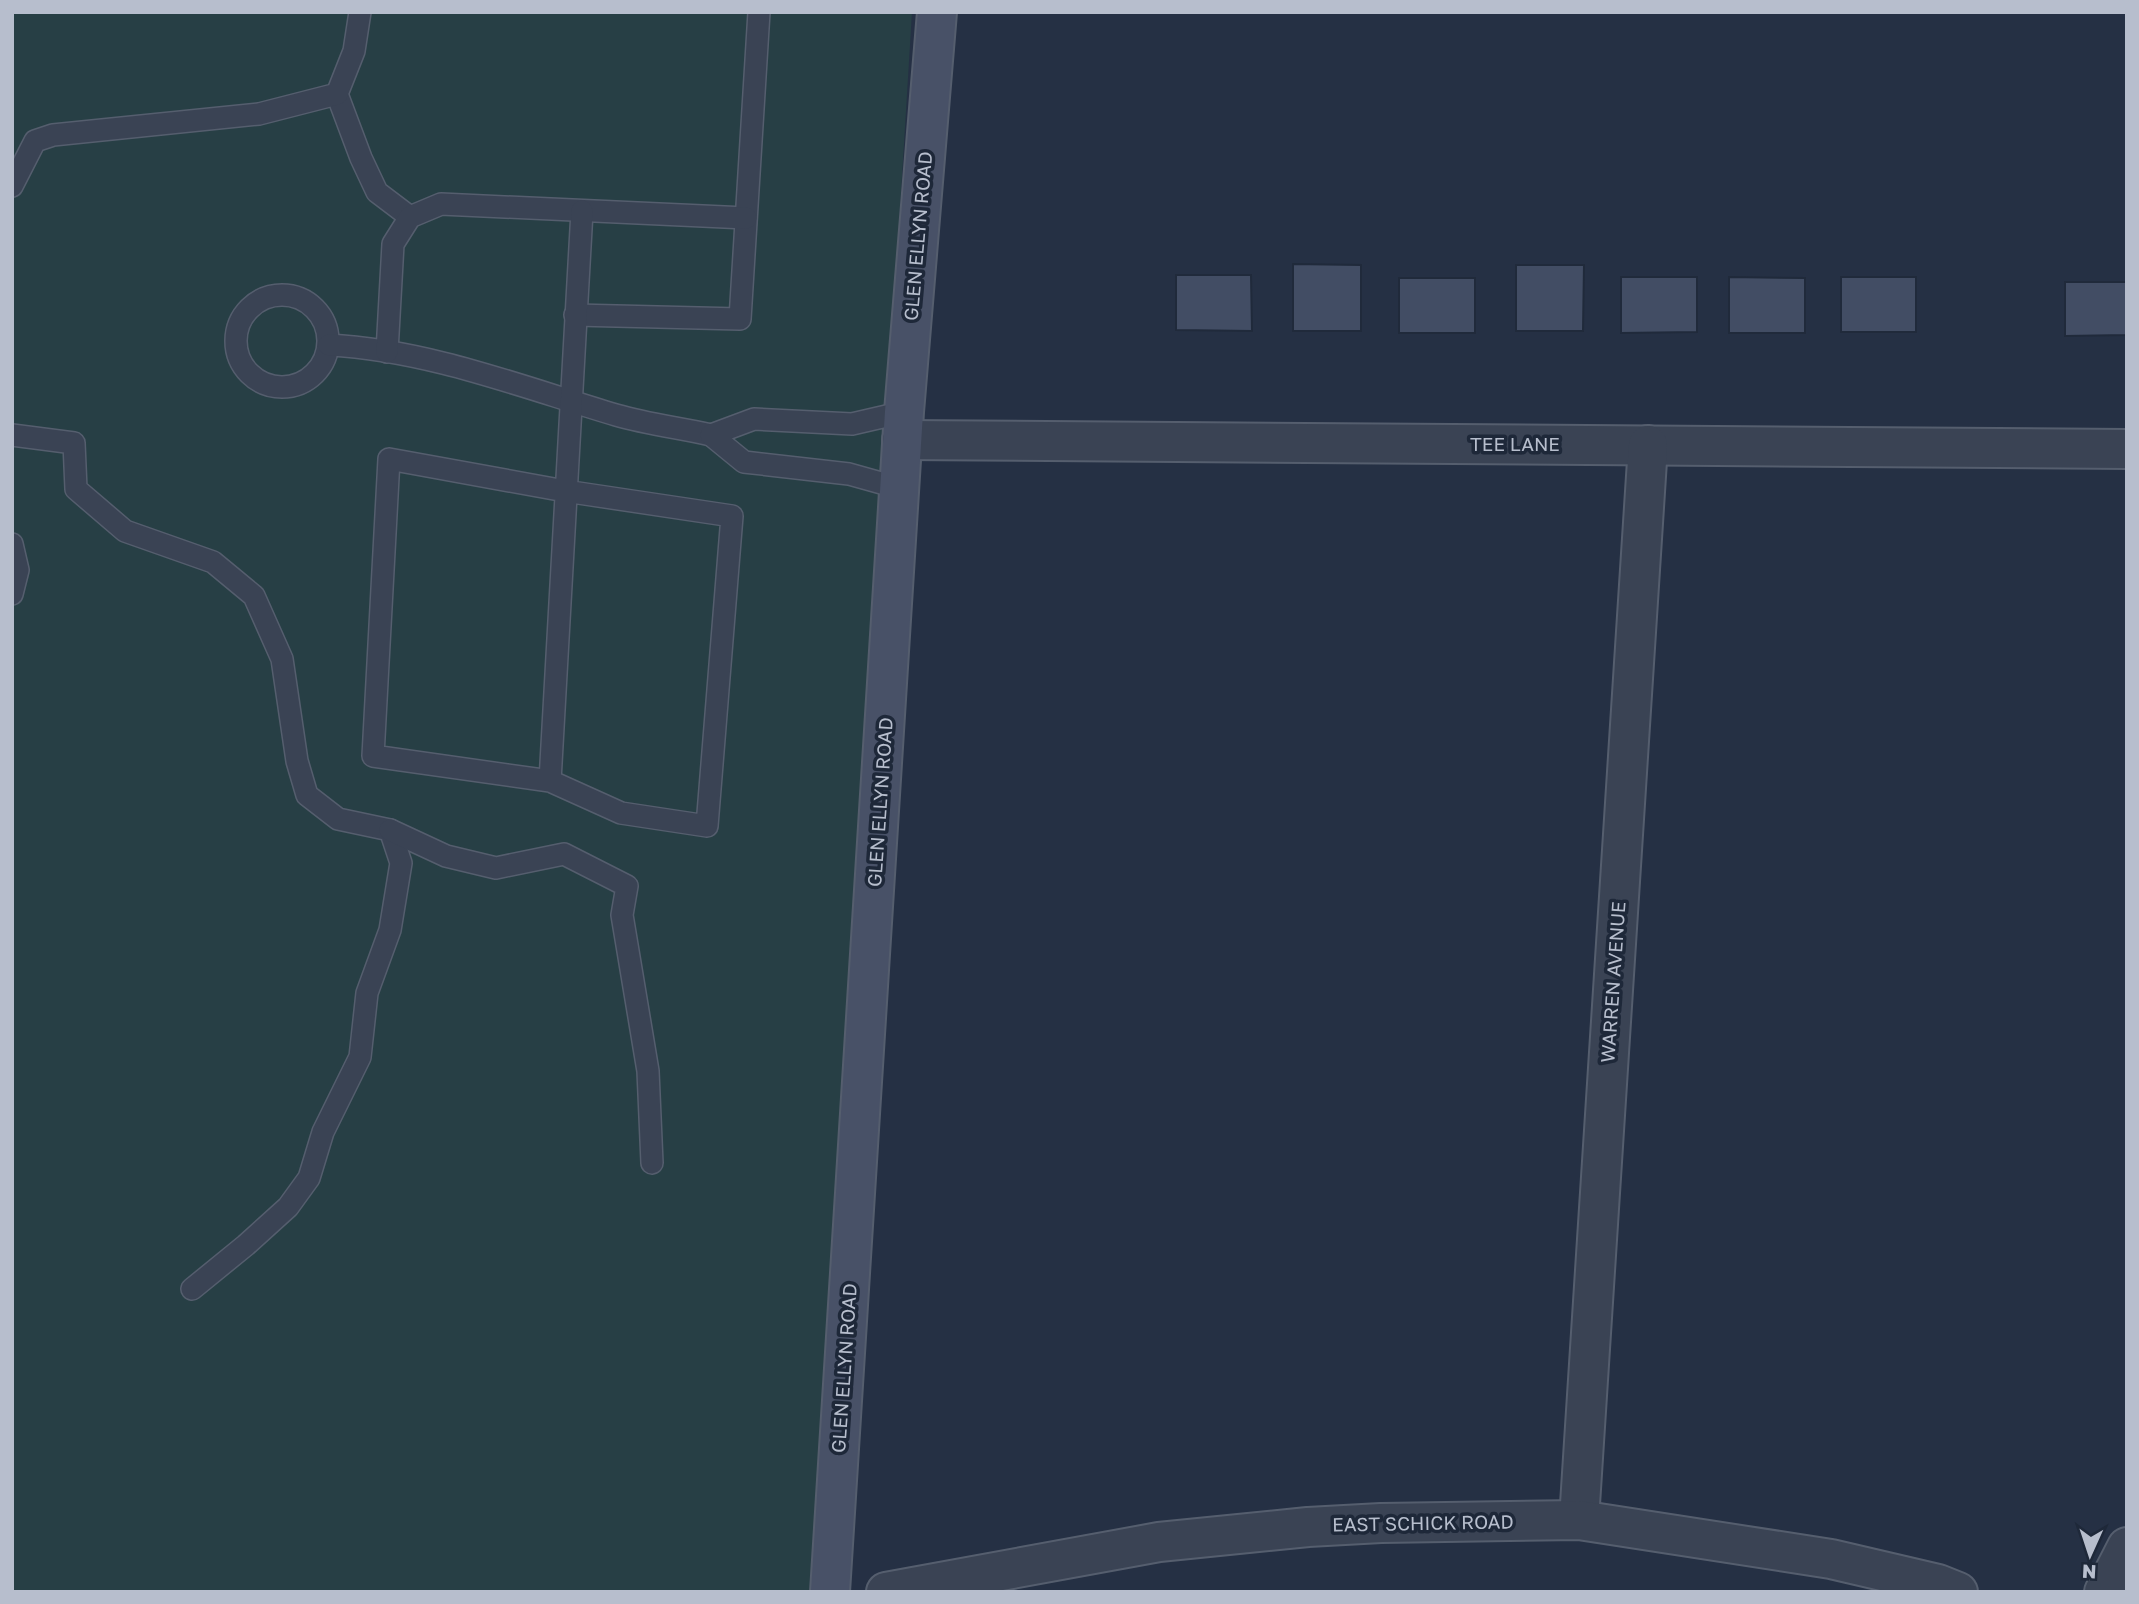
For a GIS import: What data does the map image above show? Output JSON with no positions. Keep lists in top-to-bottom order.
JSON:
{
  "streets": {
    "street": [
      "GLEN ELLYN ROAD",
      "TEE LANE",
      "WARREN AVENUE",
      "EAST SCHICK ROAD"
    ]
  },
  "crossings": [
    ["GLEN ELLYN ROAD", "TEE LANE"],
    ["TEE LANE", "WARREN AVENUE"],
    ["WARREN AVENUE", "EAST SCHICK ROAD"]
  ],
  "north": "bottom"
}
